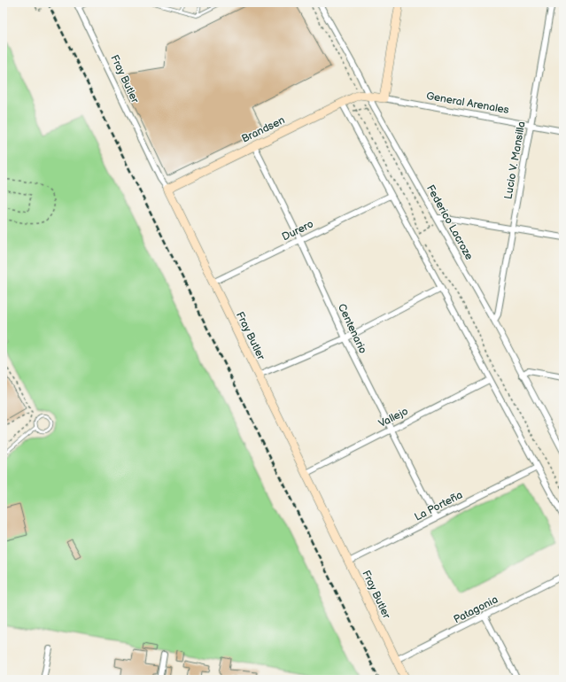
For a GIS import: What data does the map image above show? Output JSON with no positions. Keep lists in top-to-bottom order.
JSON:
{
  "streets": {
    "street": [
      "Fray Butler",
      "General Arenales",
      "Brandsen",
      "Lucio V. Mansilla",
      "Federico Lacroze",
      "Durero",
      "Centenario",
      "Vallejo",
      "La Porteña",
      "Patagonia"
    ]
  },
  "crossings": [
    ["Fray Butler", "Brandsen"],
    ["Fray Butler", "Durero"],
    ["Fray Butler", "Vallejo"],
    ["Fray Butler", "La Porteña"],
    ["Fray Butler", "Patagonia"],
    ["General Arenales", "Lucio V. Mansilla"],
    ["General Arenales", "Federico Lacroze"],
    ["Brandsen", "Centenario"],
    ["Lucio V. Mansilla", "Federico Lacroze"],
    ["Durero", "Centenario"],
    ["Centenario", "Vallejo"],
    ["Centenario", "La Porteña"]
  ]
}
